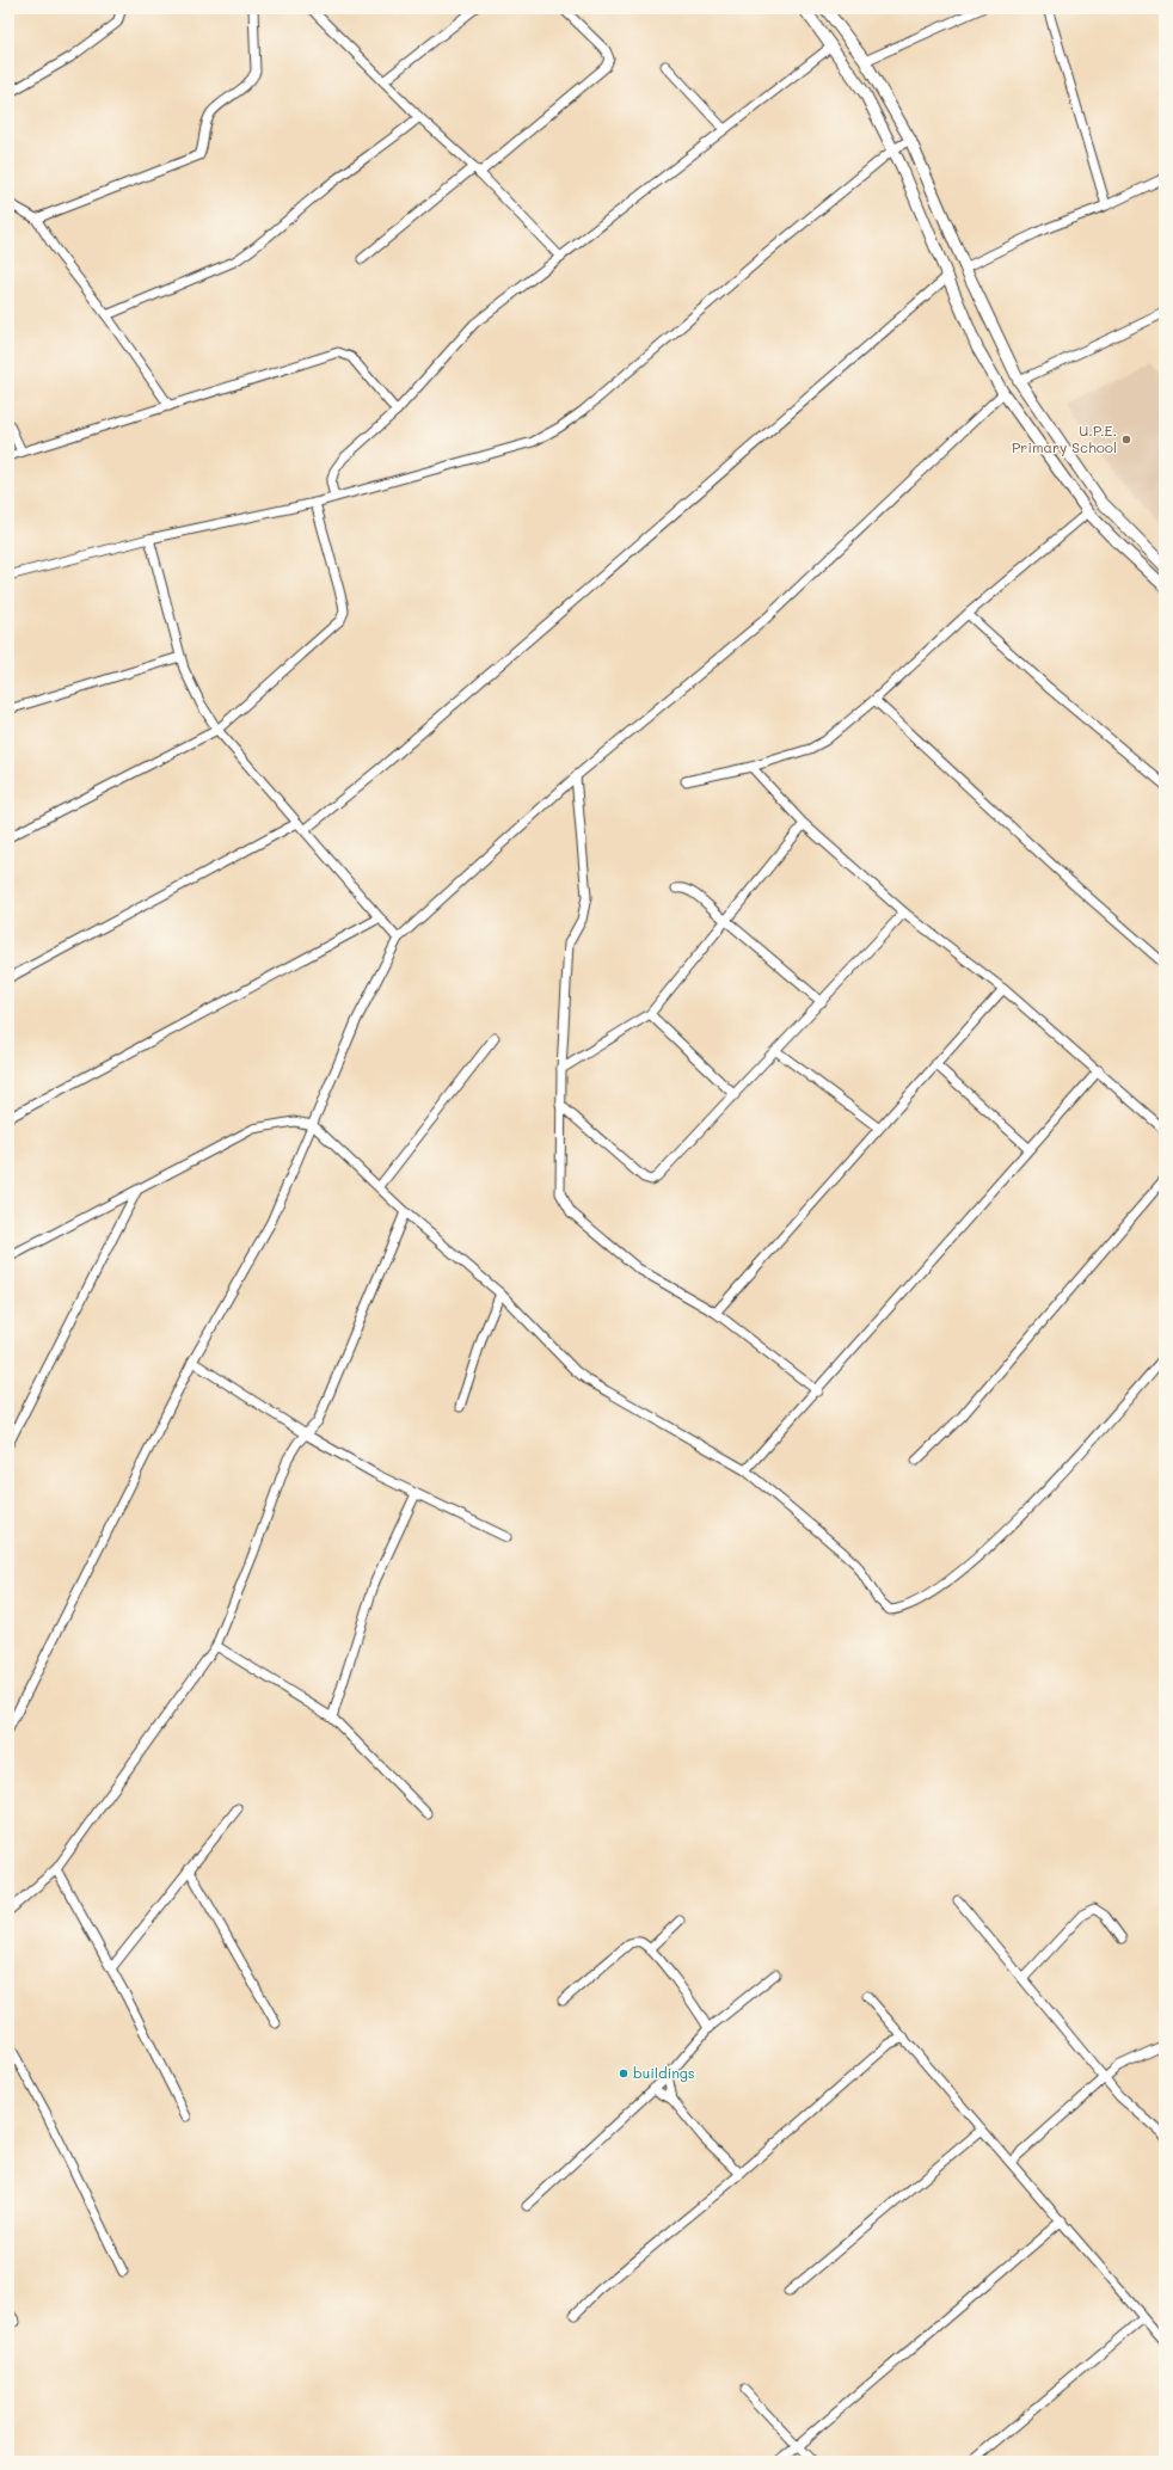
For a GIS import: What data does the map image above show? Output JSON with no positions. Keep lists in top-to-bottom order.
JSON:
{
  "places": ["U.P.E. Primary School", "buildings"]
}
